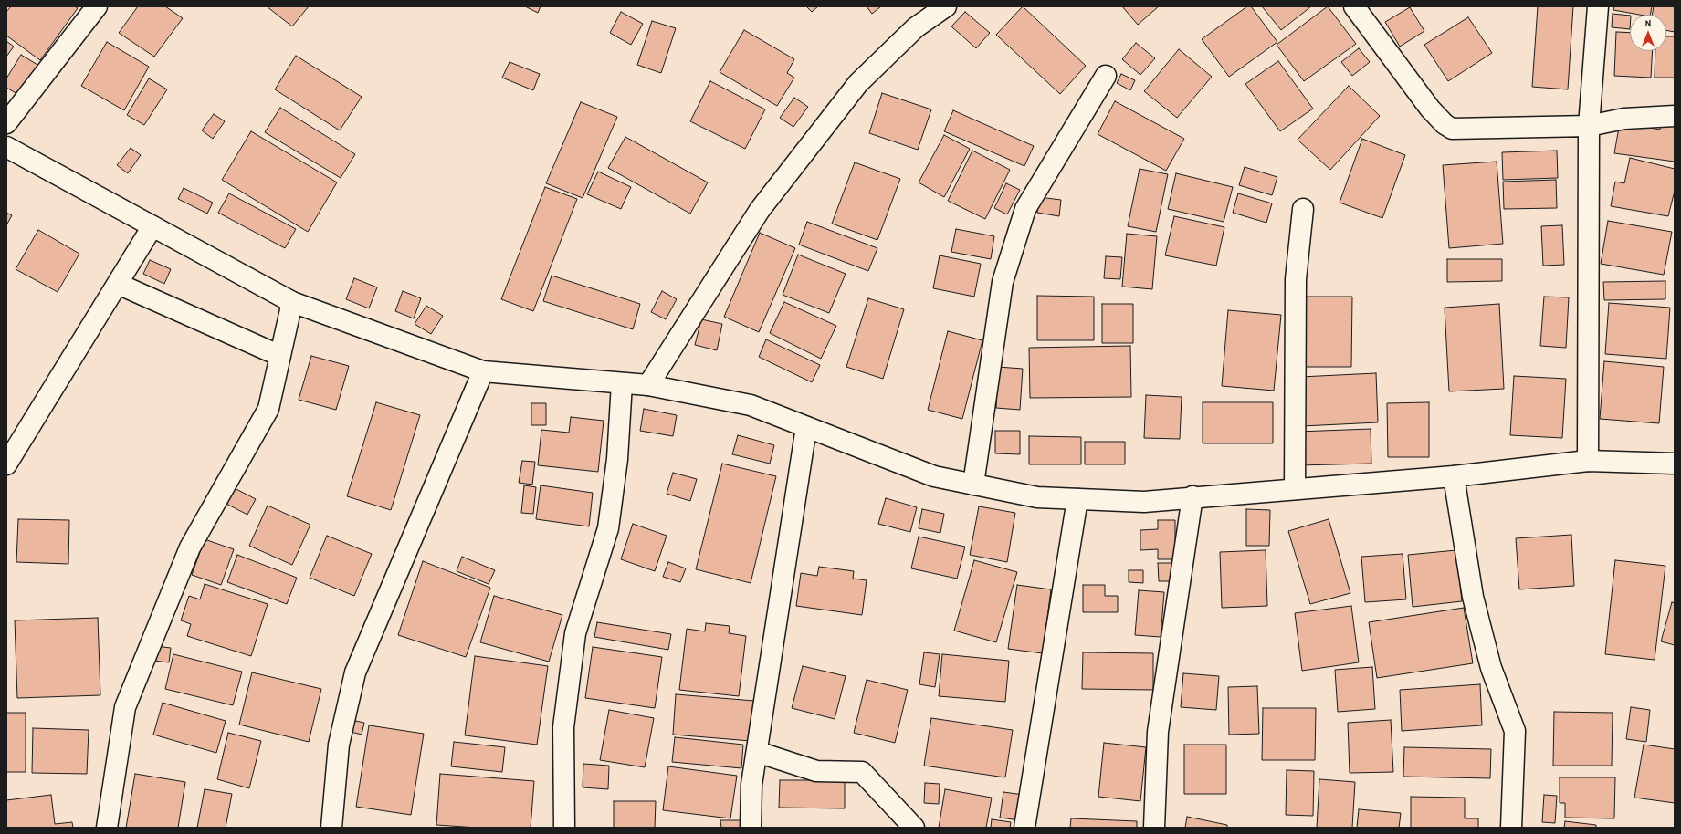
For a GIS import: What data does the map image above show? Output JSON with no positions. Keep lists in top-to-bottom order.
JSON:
{
  "north": "top"
}
